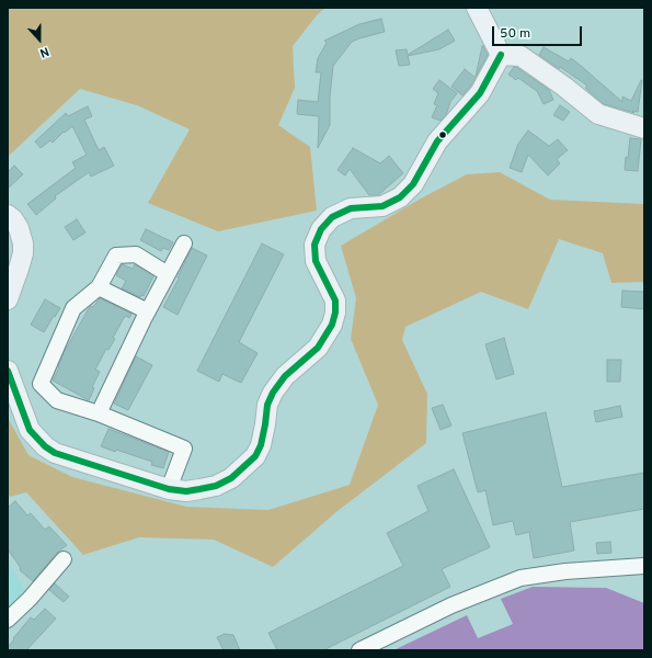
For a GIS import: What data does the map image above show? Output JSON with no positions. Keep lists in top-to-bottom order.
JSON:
{
  "scale_bar": "50 m",
  "north": "bottom"
}
